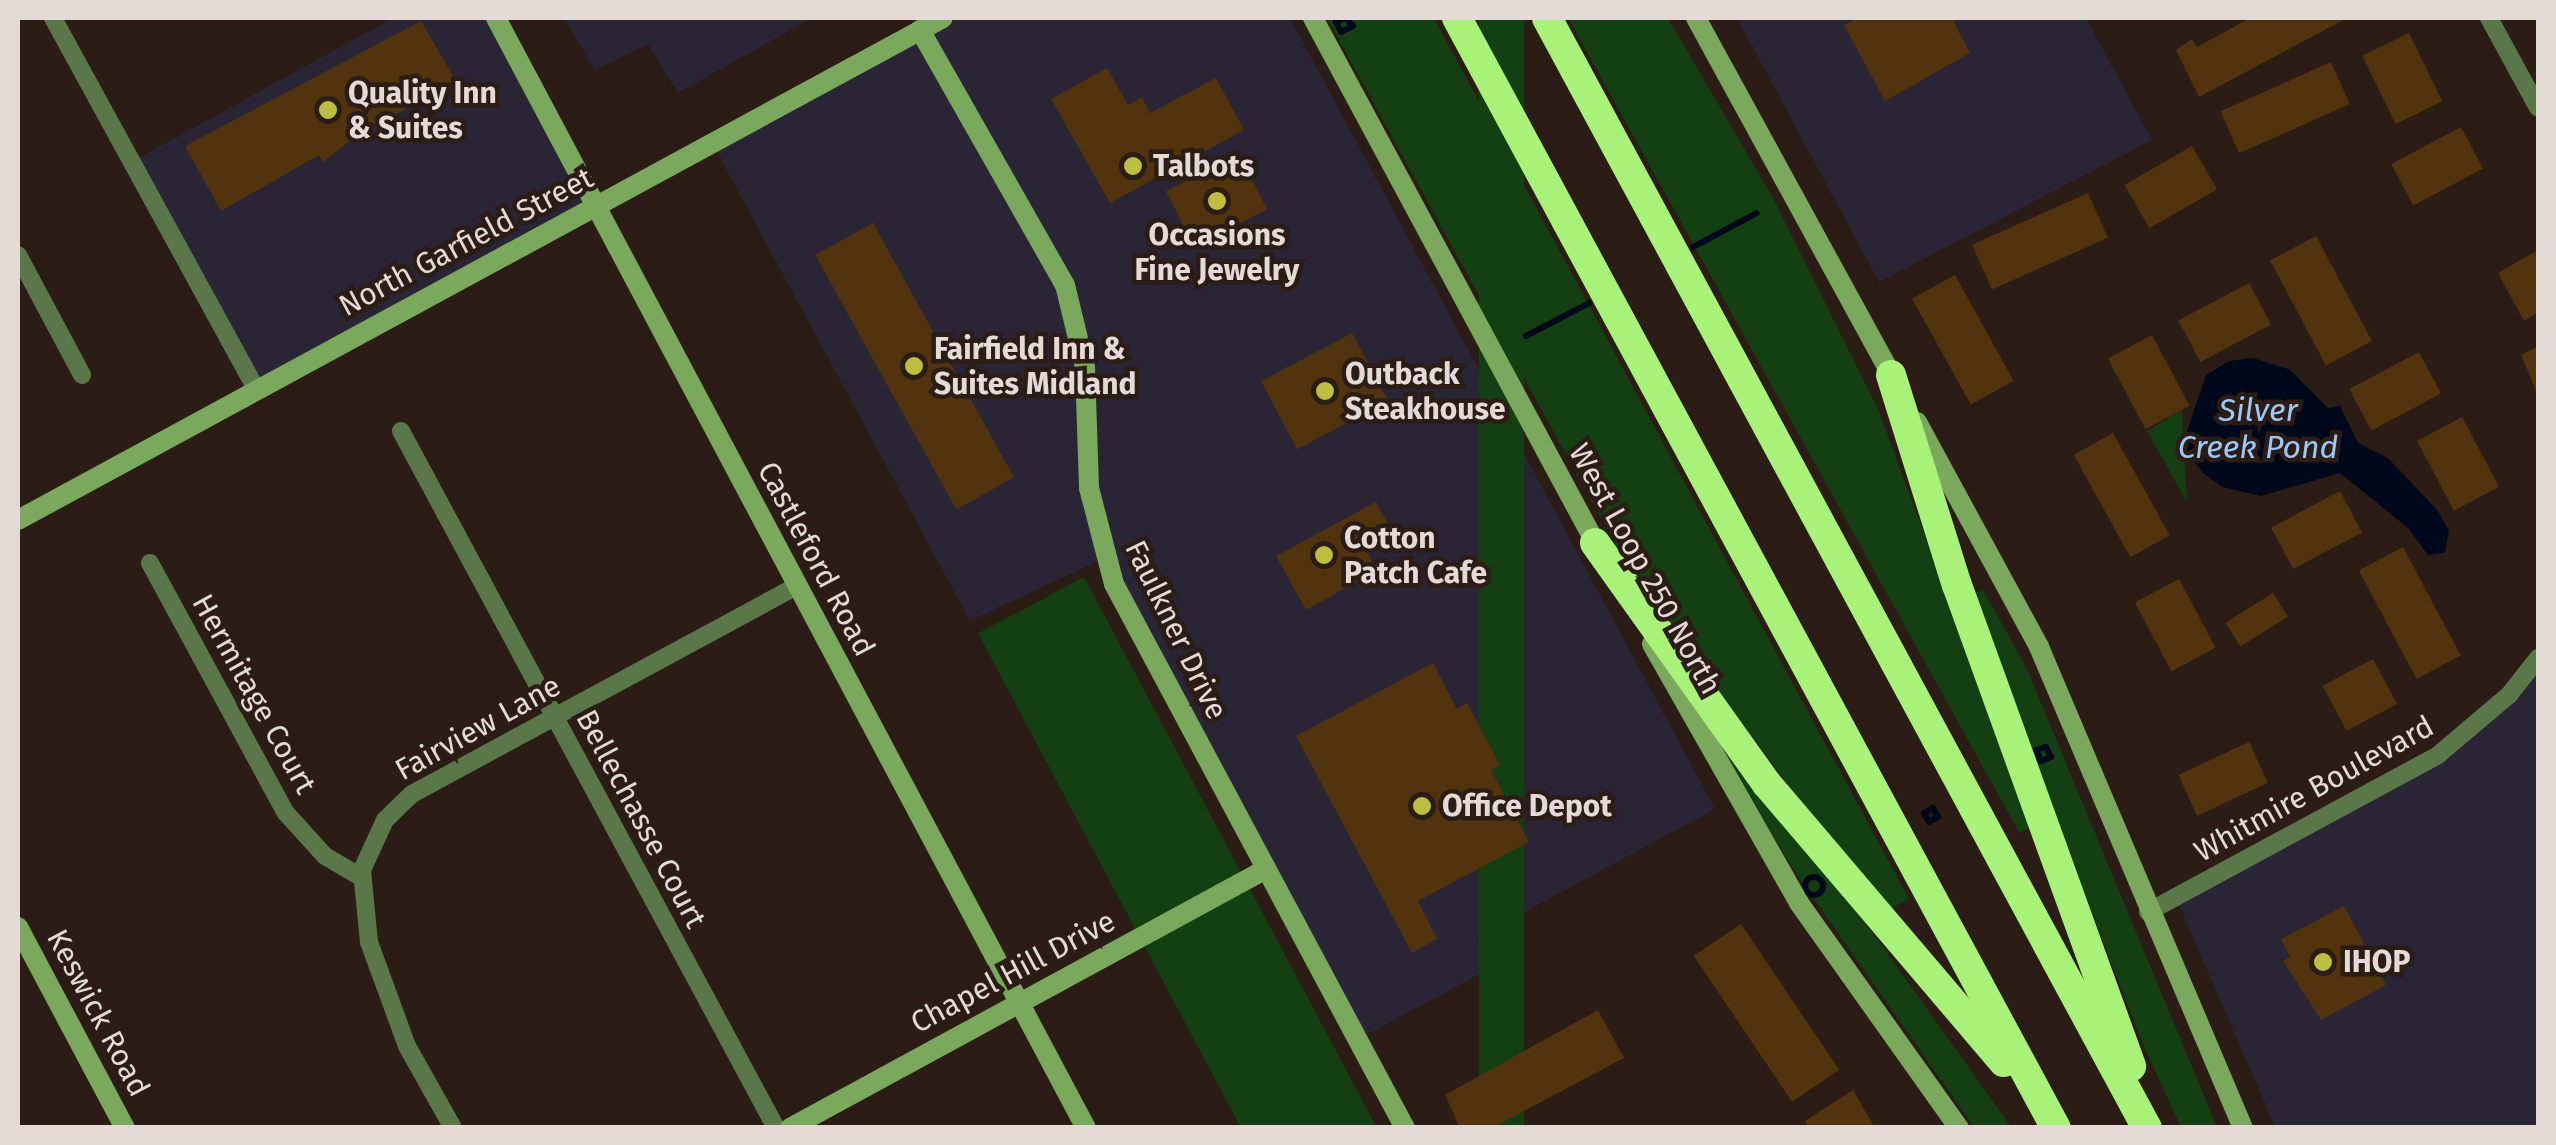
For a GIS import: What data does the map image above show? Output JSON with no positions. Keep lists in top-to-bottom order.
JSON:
{
  "streets": {
    "main road": [
      "North Garfield Street",
      "Castleford Road",
      "West Loop 250 North",
      "Faulkner Drive",
      "Chapel Hill Drive",
      "Keswick Road"
    ],
    "street": [
      "Hermitage Court",
      "Fairview Lane",
      "Whitmire Boulevard",
      "Bellechasse Court"
    ]
  },
  "crossings": [
    ["North Garfield Street", "Castleford Road"],
    ["North Garfield Street", "Faulkner Drive"],
    ["Castleford Road", "Fairview Lane"],
    ["Castleford Road", "Chapel Hill Drive"],
    ["Faulkner Drive", "Chapel Hill Drive"],
    ["Hermitage Court", "Fairview Lane"],
    ["Fairview Lane", "Bellechasse Court"]
  ],
  "water": ["Silver Creek Pond"],
  "places": [
    "Quality Inn & Suites",
    "Talbots",
    "Occasions Fine Jewelry",
    "Fairfield Inn & Suites Midland",
    "Outback Steakhouse",
    "Cotton Patch Cafe",
    "Office Depot",
    "IHOP"
  ]
}
